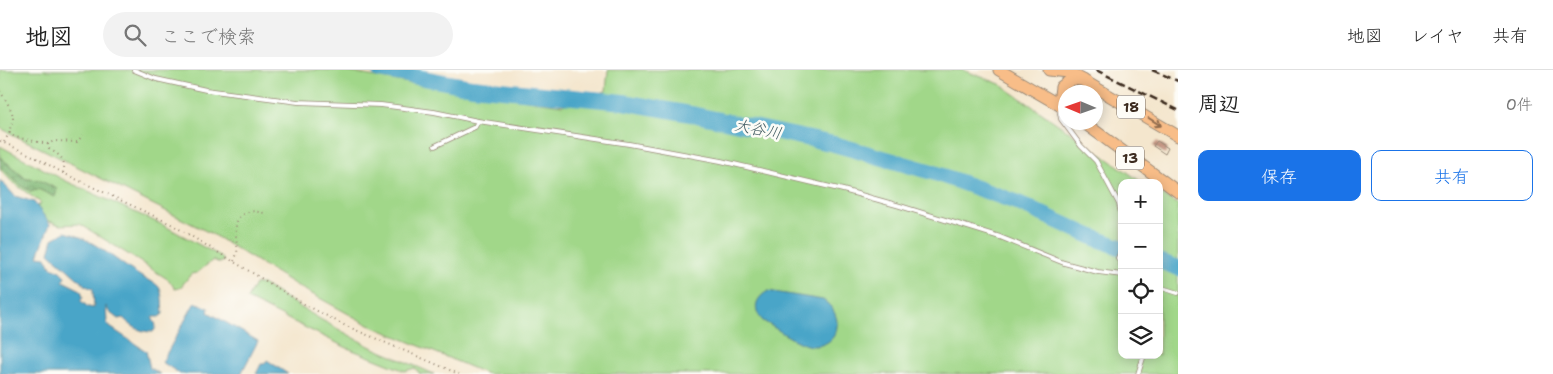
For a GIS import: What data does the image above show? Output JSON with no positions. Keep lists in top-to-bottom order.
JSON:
{
  "streets": {
    "main road": ["18", "13"]
  },
  "water": ["大谷川"],
  "north": "left",
  "page": {
    "header": "地図",
    "search": "ここで検索",
    "nav": ["地図", "レイヤ", "共有"],
    "heading": ["周辺", "0件"],
    "buttons": ["保存", "共有"],
    "map_buttons": ["+", "−"]
  }
}
